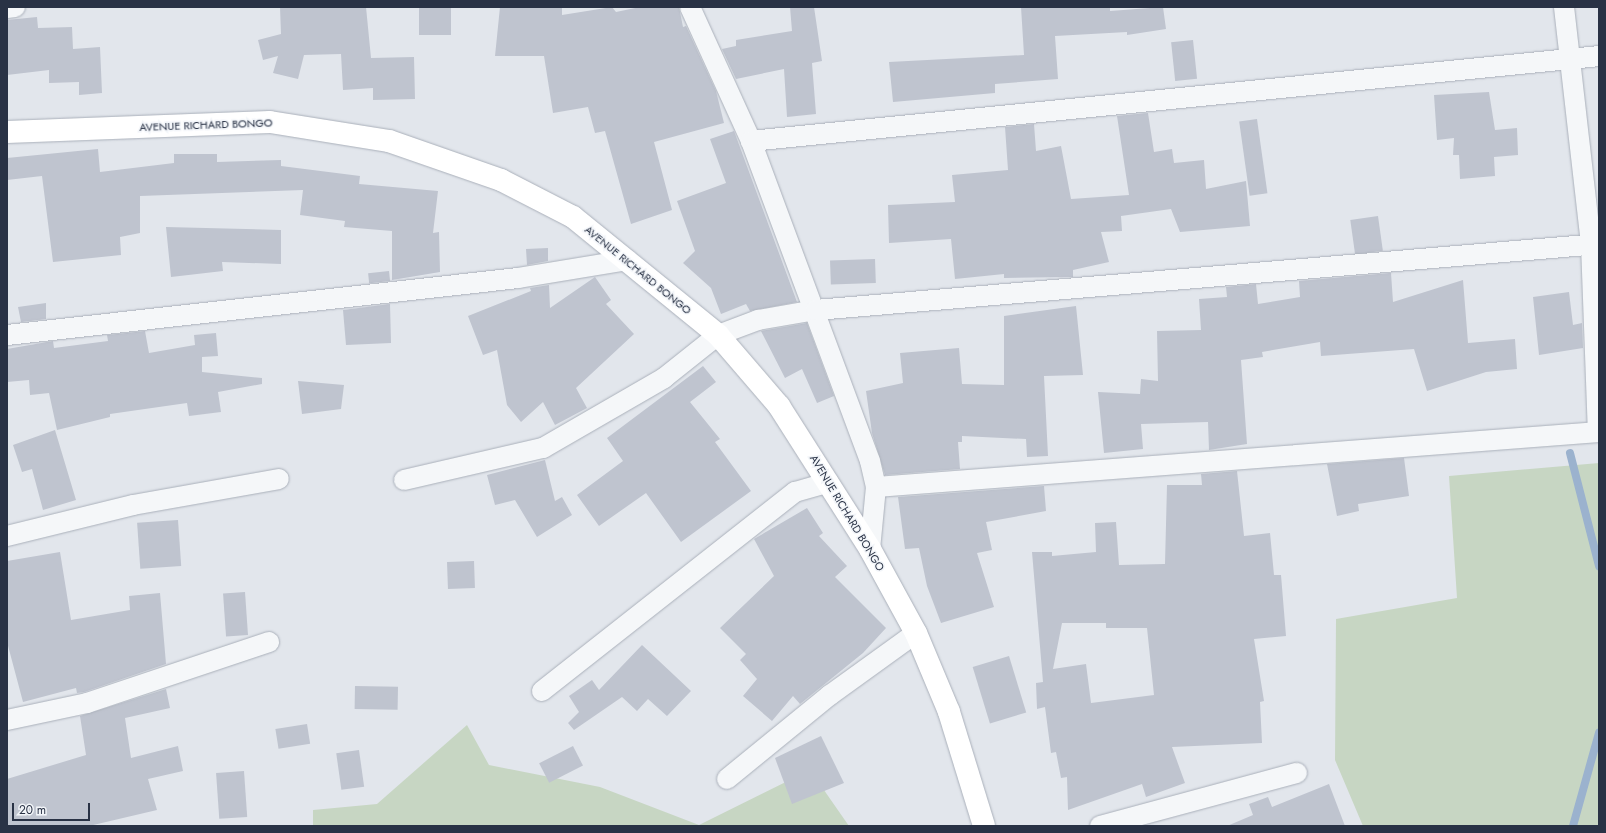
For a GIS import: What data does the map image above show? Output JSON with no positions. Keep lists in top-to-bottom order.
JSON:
{
  "streets": {
    "street": ["AVENUE RICHARD BONGO"]
  },
  "scale_bar": "20 m"
}
